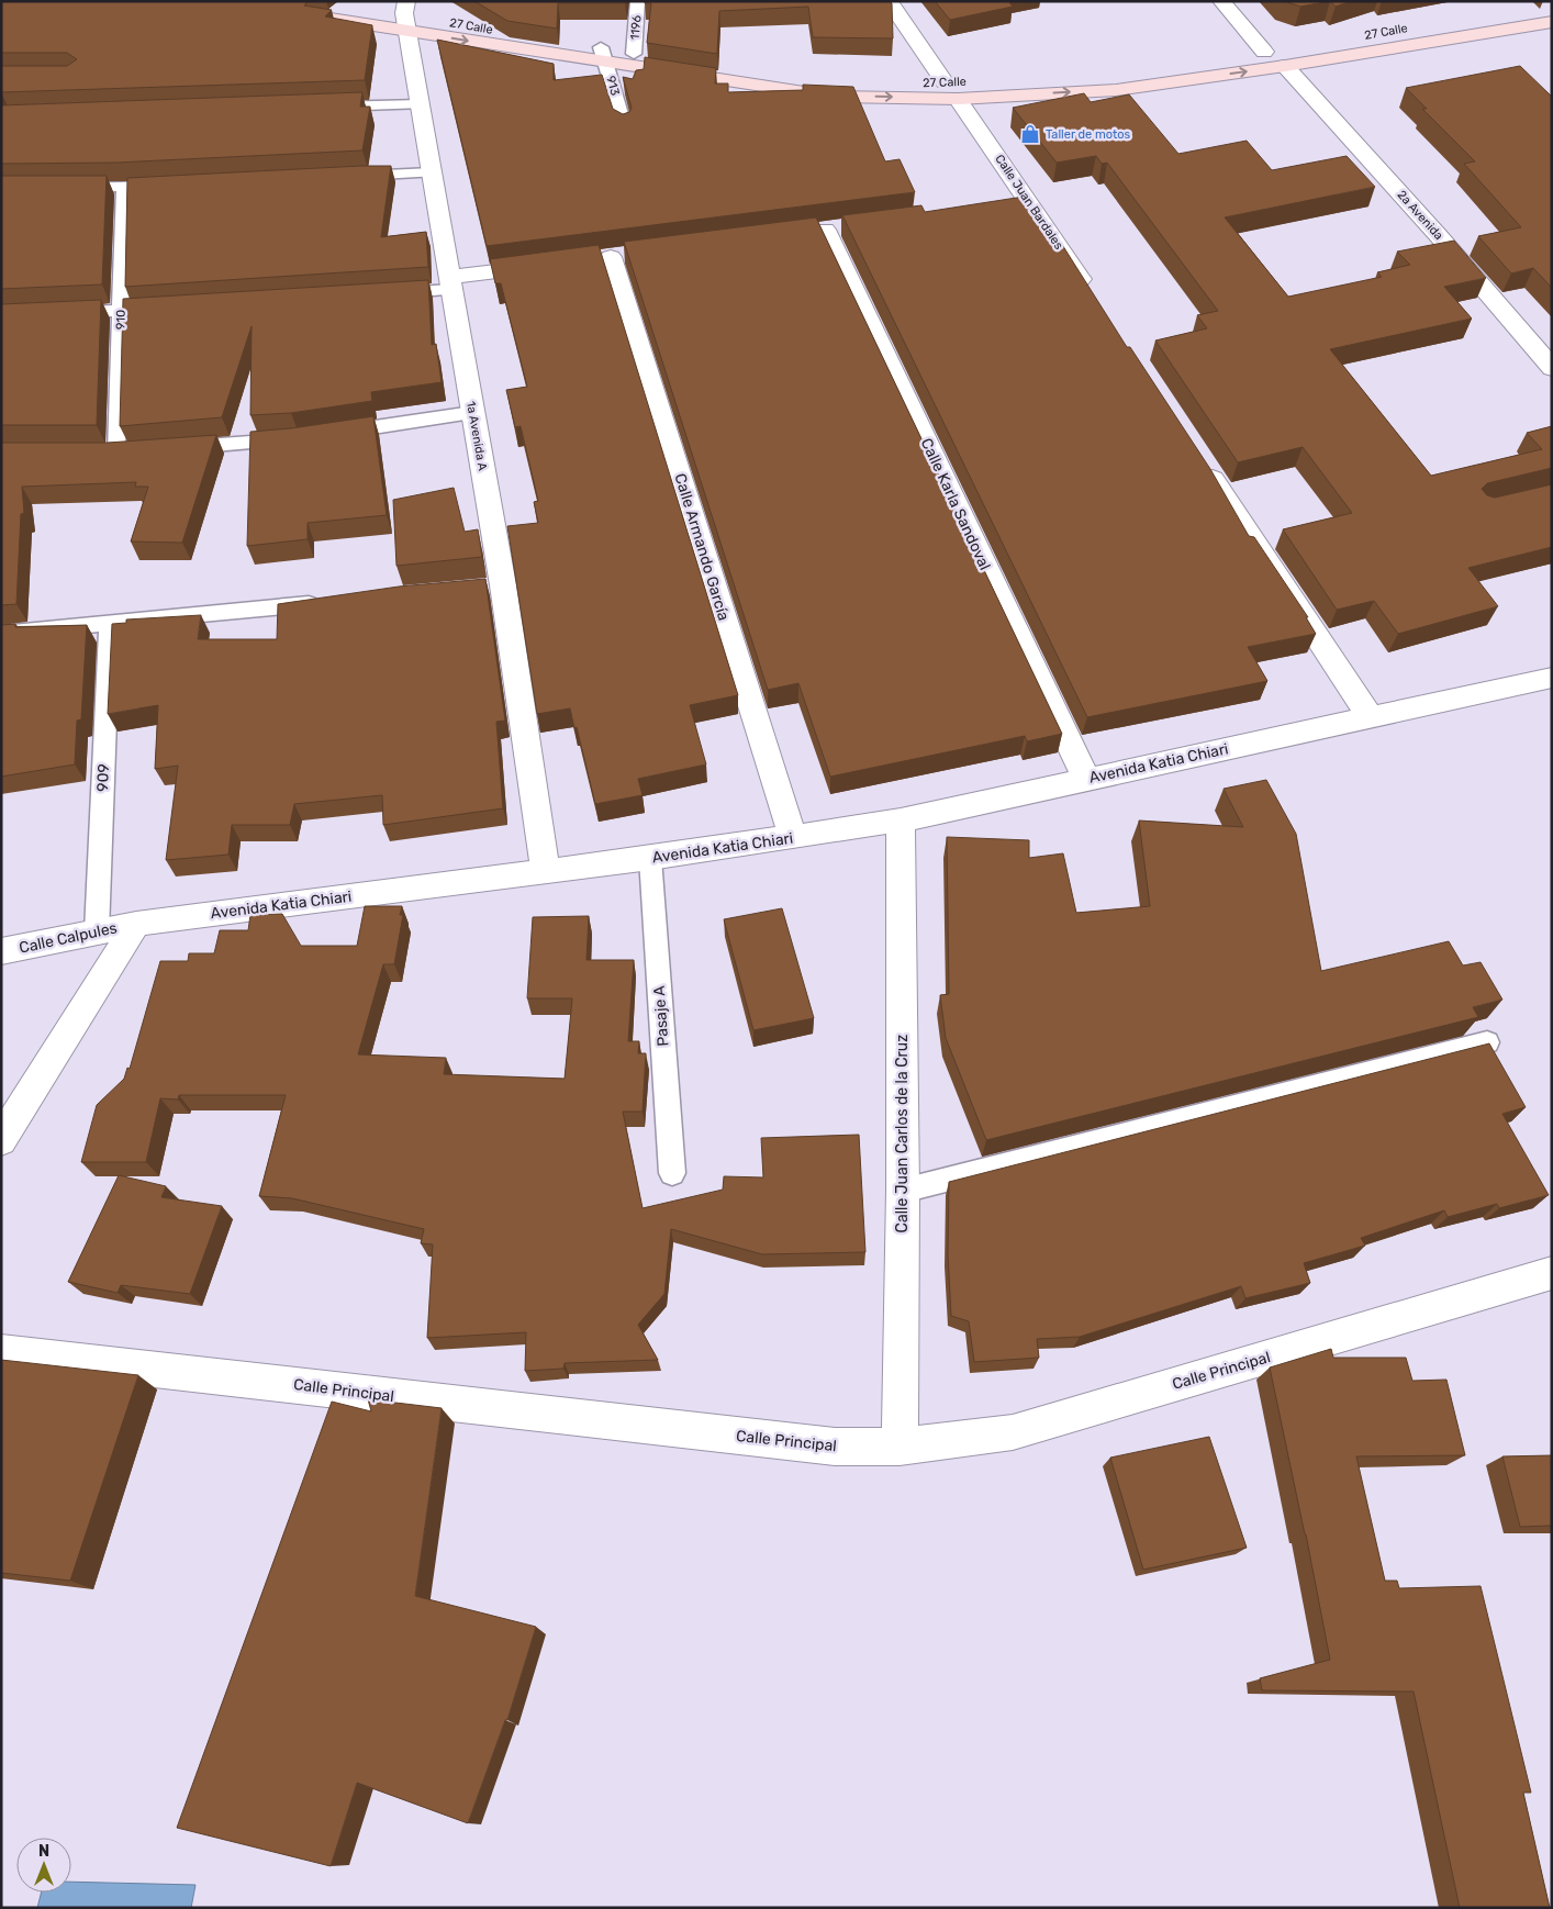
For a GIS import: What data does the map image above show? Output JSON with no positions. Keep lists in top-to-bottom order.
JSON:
{
  "streets": {
    "main road": ["27 Calle"],
    "street": [
      "Calle Juan Bardales",
      "2a Avenida",
      "1a Avenida A",
      "Calle Karla Sandoval",
      "Calle Armando García",
      "Avenida Katia Chiari",
      "Calle Calpules",
      "Calle Juan Carlos de la Cruz",
      "Calle Principal"
    ],
    "lane": [
      "1196",
      "913",
      "910",
      "909",
      "Pasaje A"
    ]
  },
  "crossings": [
    ["27 Calle", "1196"],
    ["27 Calle", "913"],
    ["27 Calle", "Calle Juan Bardales"],
    ["1a Avenida A", "Avenida Katia Chiari"],
    ["Calle Karla Sandoval", "Avenida Katia Chiari"],
    ["Calle Armando García", "Avenida Katia Chiari"],
    ["Avenida Katia Chiari", "Calle Calpules"],
    ["Avenida Katia Chiari", "Pasaje A"],
    ["Avenida Katia Chiari", "Calle Juan Carlos de la Cruz"],
    ["909", "Calle Calpules"],
    ["Calle Juan Carlos de la Cruz", "Calle Principal"]
  ],
  "places": {
    "shop": ["Taller de motos"]
  },
  "north": "top"
}
